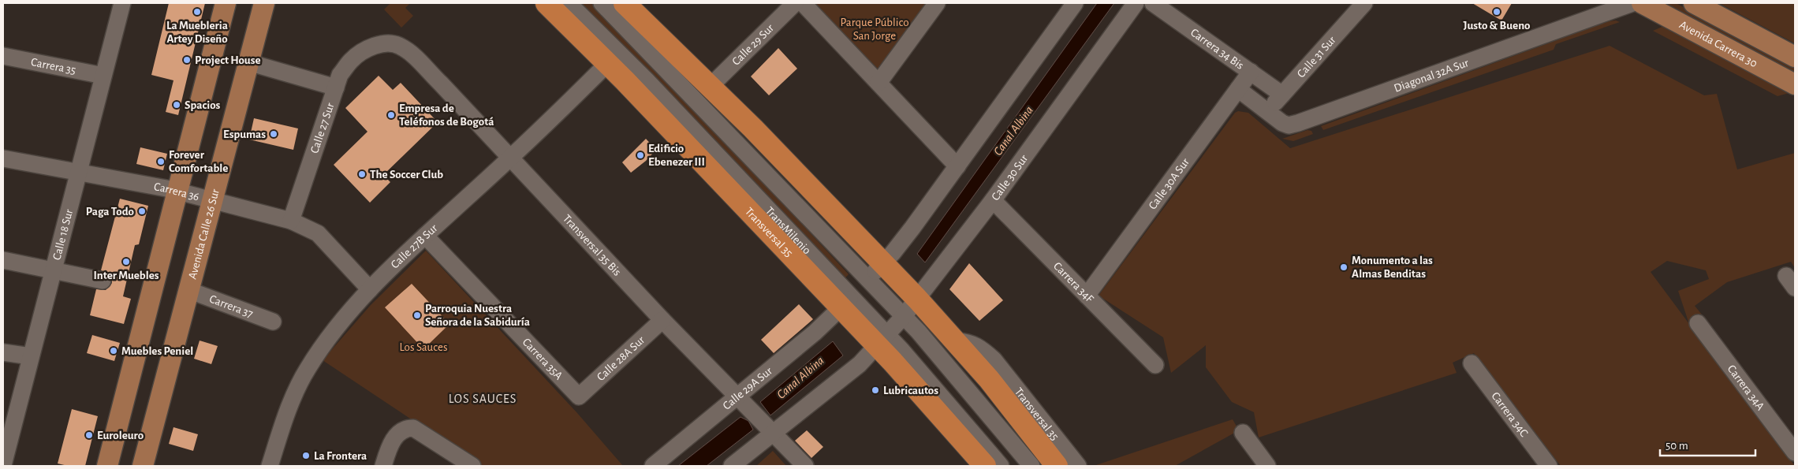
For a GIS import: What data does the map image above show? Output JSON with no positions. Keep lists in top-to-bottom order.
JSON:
{
  "streets": {
    "highway": ["Transversal 35"],
    "main road": ["Avenida Carrera 30", "Avenida Calle 26 Sur"],
    "street": [
      "Calle 29 Sur",
      "Carrera 34 Bis",
      "Calle 31 Sur",
      "Carrera 35",
      "Diagonal 32A Sur",
      "Calle 27 Sur",
      "Calle 30 Sur",
      "Calle 30A Sur",
      "Carrera 36",
      "TransMilenio",
      "Calle 18 Sur",
      "Transversal 35 Bis",
      "Calle 27B Sur",
      "Carrera 34F",
      "Carrera 37",
      "Calle 28A Sur",
      "Carrera 35A",
      "Carrera 34A",
      "Calle 29A Sur",
      "Carrera 34C"
    ]
  },
  "crossings": [
    ["Calle 29 Sur", "Transversal 35"],
    ["Carrera 34 Bis", "Calle 31 Sur"],
    ["Carrera 34 Bis", "Calle 30A Sur"],
    ["Calle 31 Sur", "Diagonal 32A Sur"],
    ["Carrera 35", "Calle 18 Sur"],
    ["Diagonal 32A Sur", "Calle 30A Sur"],
    ["Calle 27 Sur", "Carrera 36"],
    ["Calle 27 Sur", "Transversal 35 Bis"],
    ["Calle 30 Sur", "TransMilenio"],
    ["Calle 30 Sur", "Transversal 35"],
    ["Calle 30 Sur", "Carrera 34F"],
    ["Calle 30A Sur", "Carrera 34F"],
    ["Carrera 36", "Calle 18 Sur"],
    ["Carrera 36", "Avenida Calle 26 Sur"],
    ["Carrera 36", "Calle 27B Sur"],
    ["TransMilenio", "Transversal 35"],
    ["TransMilenio", "Calle 29A Sur"],
    ["Transversal 35", "Calle 27B Sur"],
    ["Transversal 35", "Calle 29A Sur"],
    ["Avenida Calle 26 Sur", "Carrera 37"],
    ["Transversal 35 Bis", "Calle 27B Sur"],
    ["Transversal 35 Bis", "Calle 28A Sur"],
    ["Transversal 35 Bis", "Calle 29A Sur"],
    ["Calle 27B Sur", "Carrera 35A"],
    ["Calle 28A Sur", "Carrera 35A"]
  ],
  "districts": ["LOS SAUCES"],
  "water": ["Canal Albina"],
  "parks": ["Parque Público San Jorge", "Los Sauces"],
  "places": [
    "La Muebleria Artey Diseño",
    "Justo & Bueno",
    "Project House",
    "Spacios",
    "Empresa de Teléfonos de Bogotá",
    "Espumas",
    "Edificio Ebenezer III",
    "Forever Comfortable",
    "The Soccer Club",
    "Paga Todo",
    "Inter Muebles",
    "Monumento a las Almas Benditas",
    "Parroquia Nuestra Señora de la Sabiduría",
    "Muebles Peniel",
    "Lubricautos",
    "Euroleuro",
    "La Frontera"
  ],
  "scale_bar": "50 m"
}
